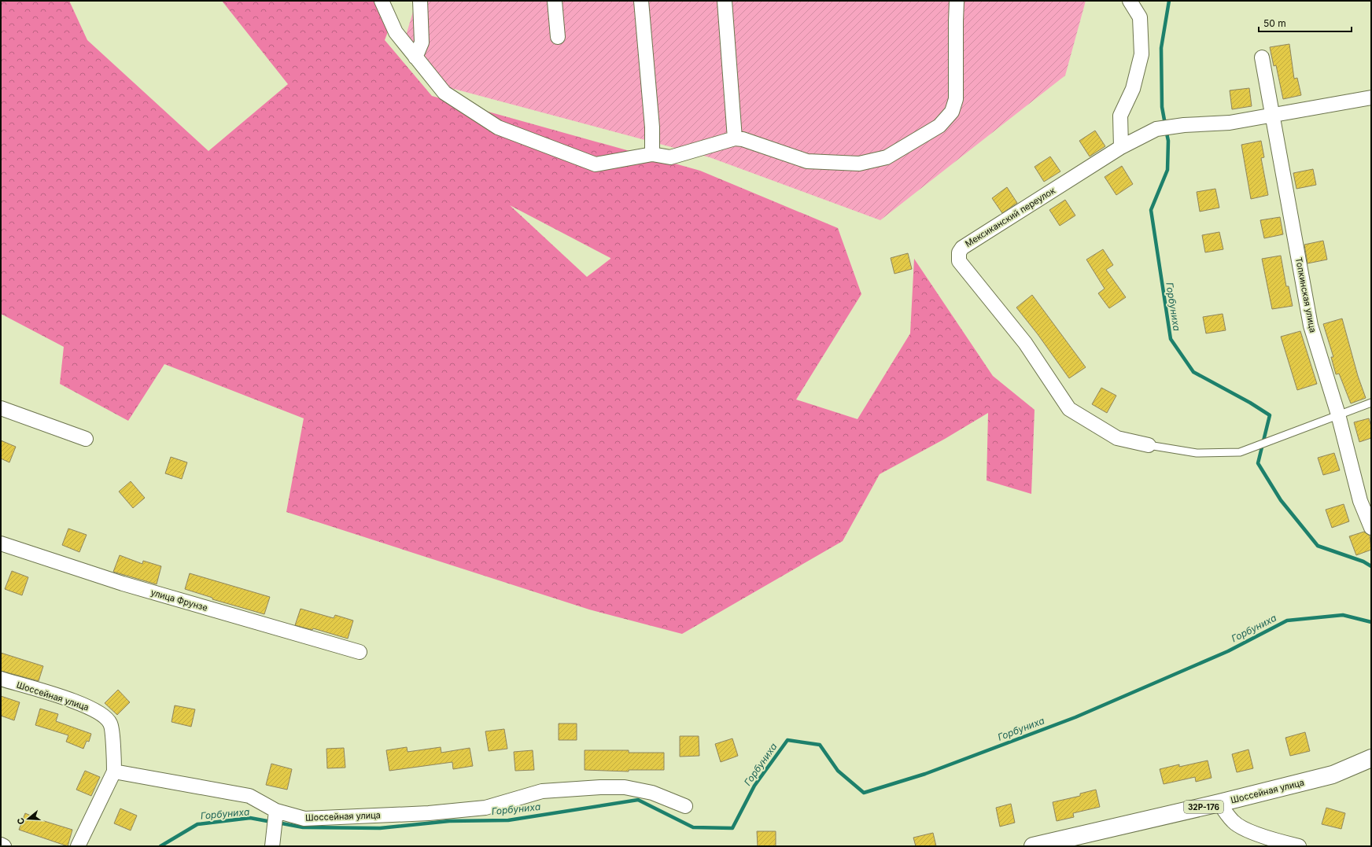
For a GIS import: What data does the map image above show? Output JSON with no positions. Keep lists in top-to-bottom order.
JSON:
{
  "streets": {
    "main road": ["Шоссейная улица", "32Р-176"],
    "street": ["Мексиканский переулок", "Топкинская улица", "улица Фрунзе"]
  },
  "crossings": [
    ["Мексиканский переулок", "Топкинская улица"]
  ],
  "water": ["Горбуниха"],
  "scale_bar": "50 m",
  "north": "left"
}
